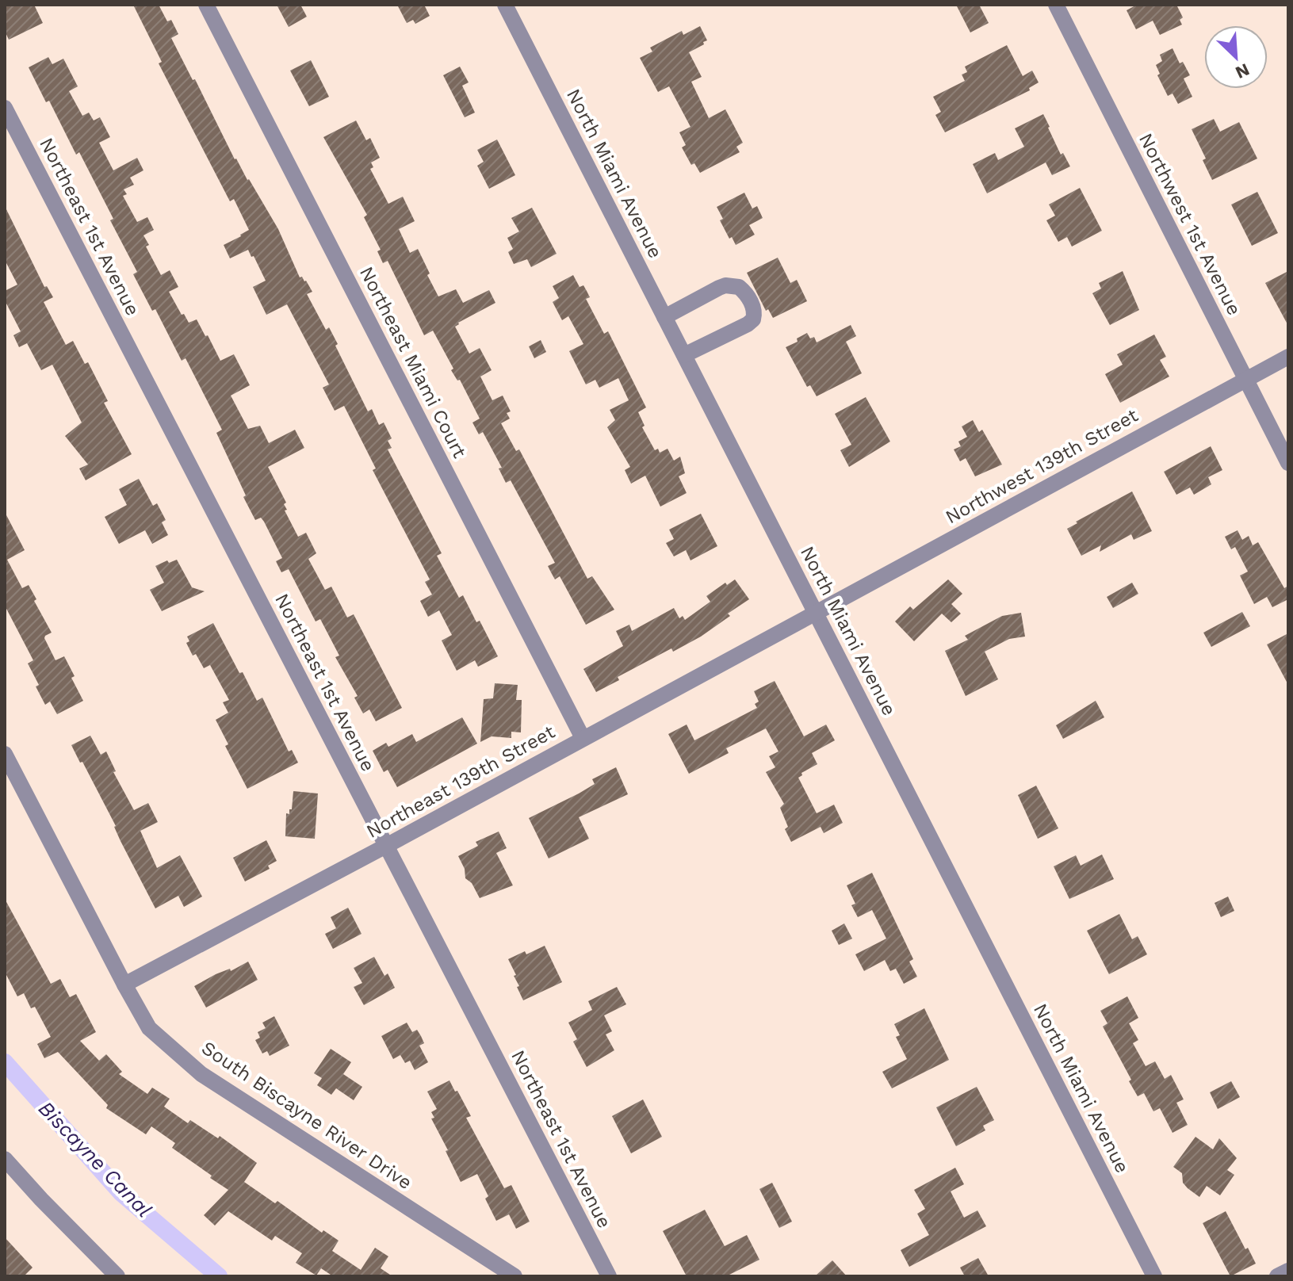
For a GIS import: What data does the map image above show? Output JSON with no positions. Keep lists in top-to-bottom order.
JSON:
{
  "streets": {
    "street": [
      "North Miami Avenue",
      "Northwest 1st Avenue",
      "Northeast 1st Avenue",
      "Northeast Miami Court",
      "Northwest 139th Street",
      "Northeast 139th Street",
      "South Biscayne River Drive"
    ]
  },
  "crossings": [
    ["North Miami Avenue", "Northwest 139th Street"],
    ["North Miami Avenue", "Northeast 139th Street"],
    ["Northwest 1st Avenue", "Northwest 139th Street"],
    ["Northeast 1st Avenue", "Northeast 139th Street"],
    ["Northeast Miami Court", "Northeast 139th Street"],
    ["Northwest 139th Street", "Northeast 139th Street"],
    ["Northeast 139th Street", "South Biscayne River Drive"]
  ],
  "water": ["Biscayne Canal"],
  "north": "bottom right"
}
